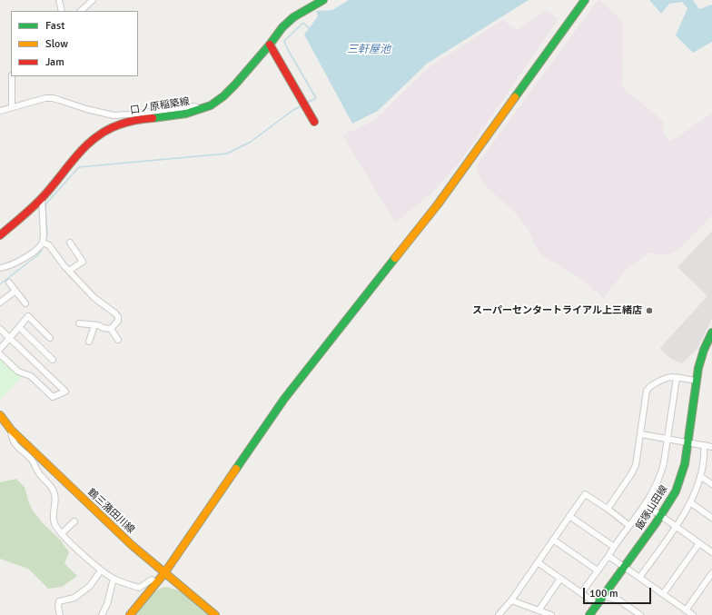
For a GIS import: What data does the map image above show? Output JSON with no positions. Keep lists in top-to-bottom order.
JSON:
{
  "streets": {
    "main road": ["口ノ原稲築線", "飯塚山田線", "鶴三潴田川線"]
  },
  "water": ["三軒屋池"],
  "places": ["スーパーセンタートライアル上三緒店"],
  "legend": ["Fast", "Slow", "Jam"],
  "scale_bar": "100 m"
}
